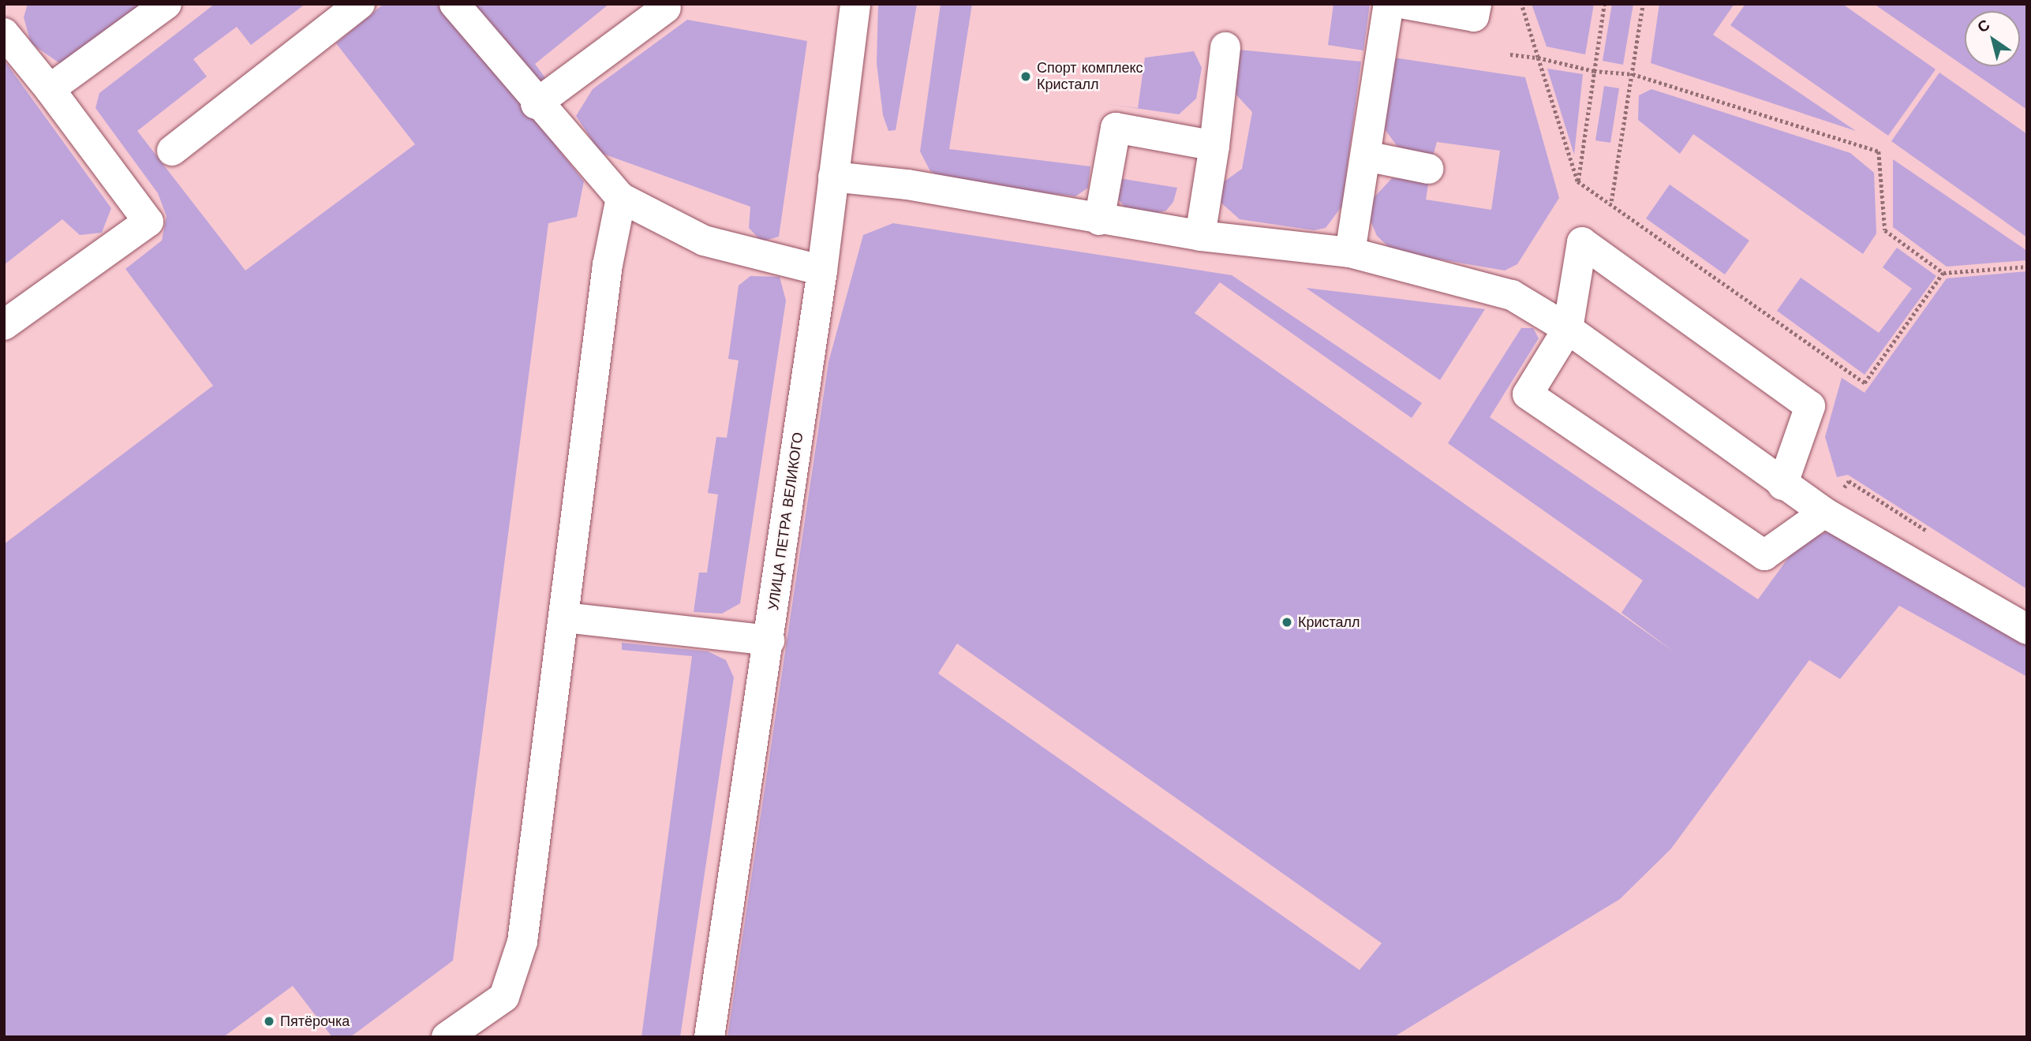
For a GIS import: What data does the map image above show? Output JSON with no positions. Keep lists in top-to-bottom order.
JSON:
{
  "streets": {
    "street": ["УЛИЦА ПЕТРА ВЕЛИКОГО"]
  },
  "places": ["Спорт комплекс Кристалл", "Кристалл", "Пятёрочка"],
  "north": "top left"
}
